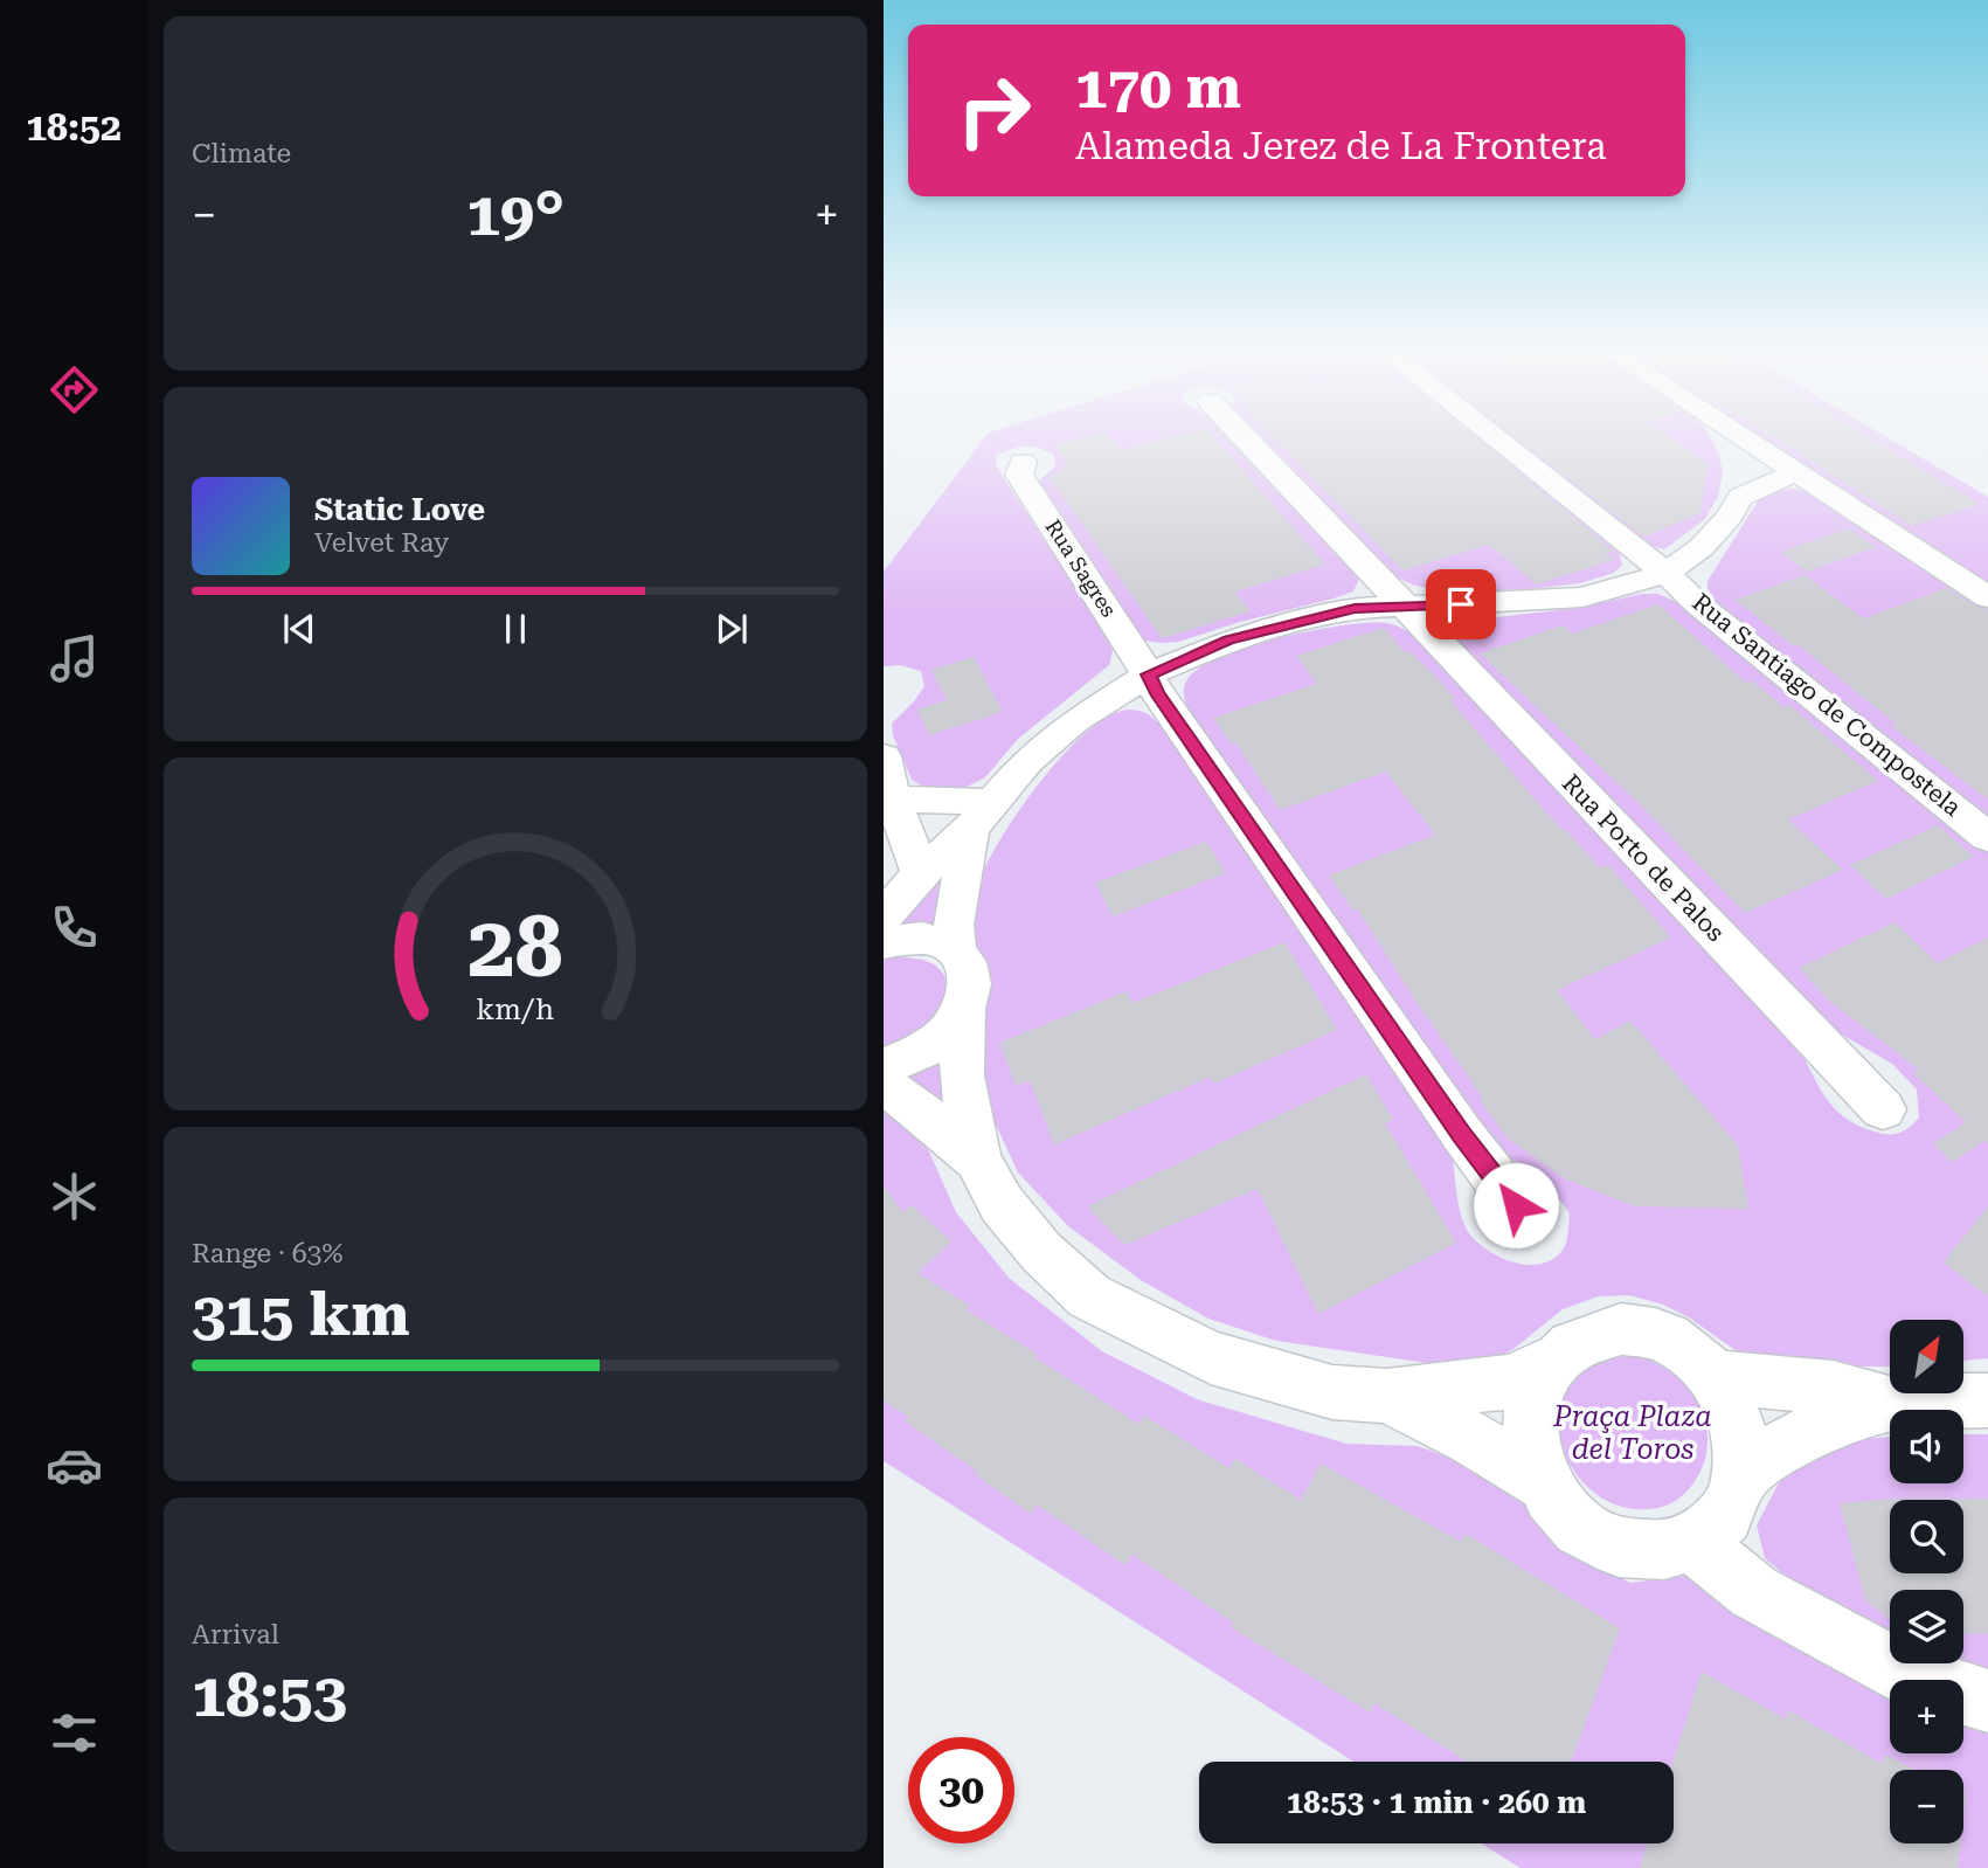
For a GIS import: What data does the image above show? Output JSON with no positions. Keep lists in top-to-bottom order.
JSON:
{
  "streets": {
    "street": ["Rua Sagres", "Rua Santiago de Compostela", "Rua Porto de Palos"]
  },
  "parks": ["Praça Plaza del Toros"],
  "north": "top right",
  "page": {
    "tabs": "18:52",
    "tile": [
      "Climate",
      ["Range · 63%", "315 km"],
      ["Arrival", "18:53"]
    ],
    "turn": ["170 m", "Alameda Jerez de La Frontera"],
    "heat": ["−", "19°", "+"],
    "song": ["Static Love", "Velvet Ray"],
    "map_buttons": ["+", "−"],
    "limit": "30",
    "trip": "18:53 · 1 min · 260 m",
    "gauge": ["28", "km/h"]
  }
}
